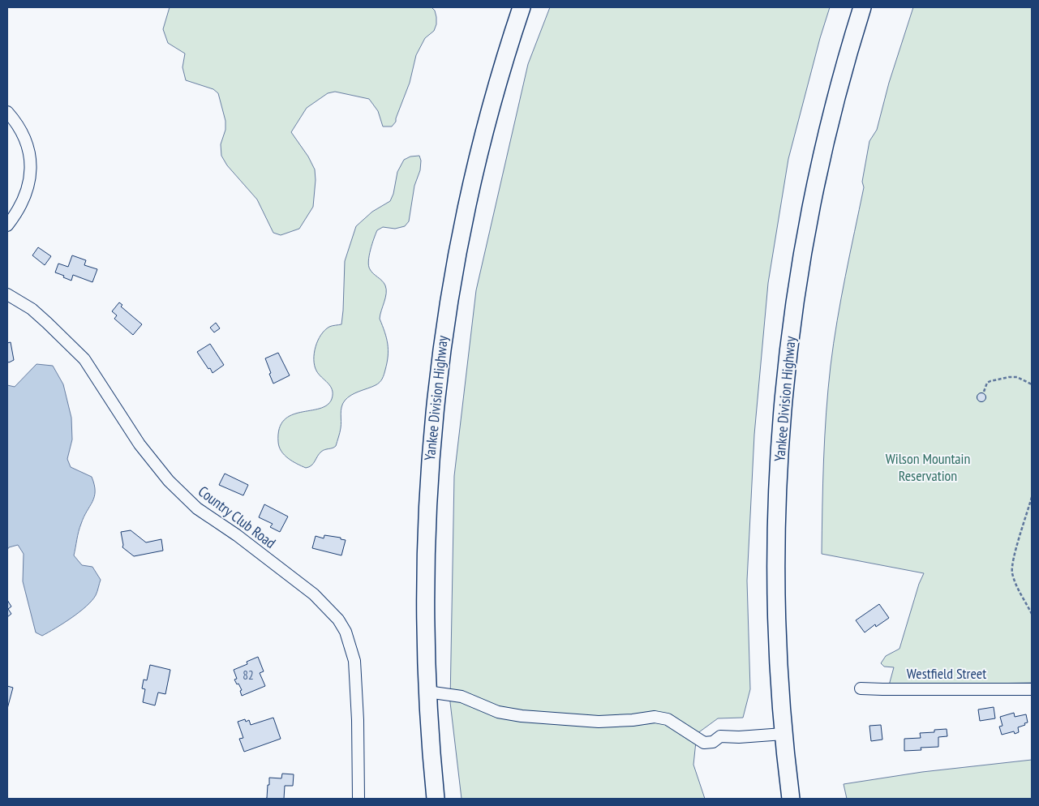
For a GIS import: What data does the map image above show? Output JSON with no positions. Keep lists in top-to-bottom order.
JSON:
{
  "streets": {
    "highway": ["Yankee Division Highway"],
    "street": ["Country Club Road", "Westfield Street"]
  },
  "parks": ["Wilson Mountain Reservation"],
  "house_numbers": ["82"]
}
